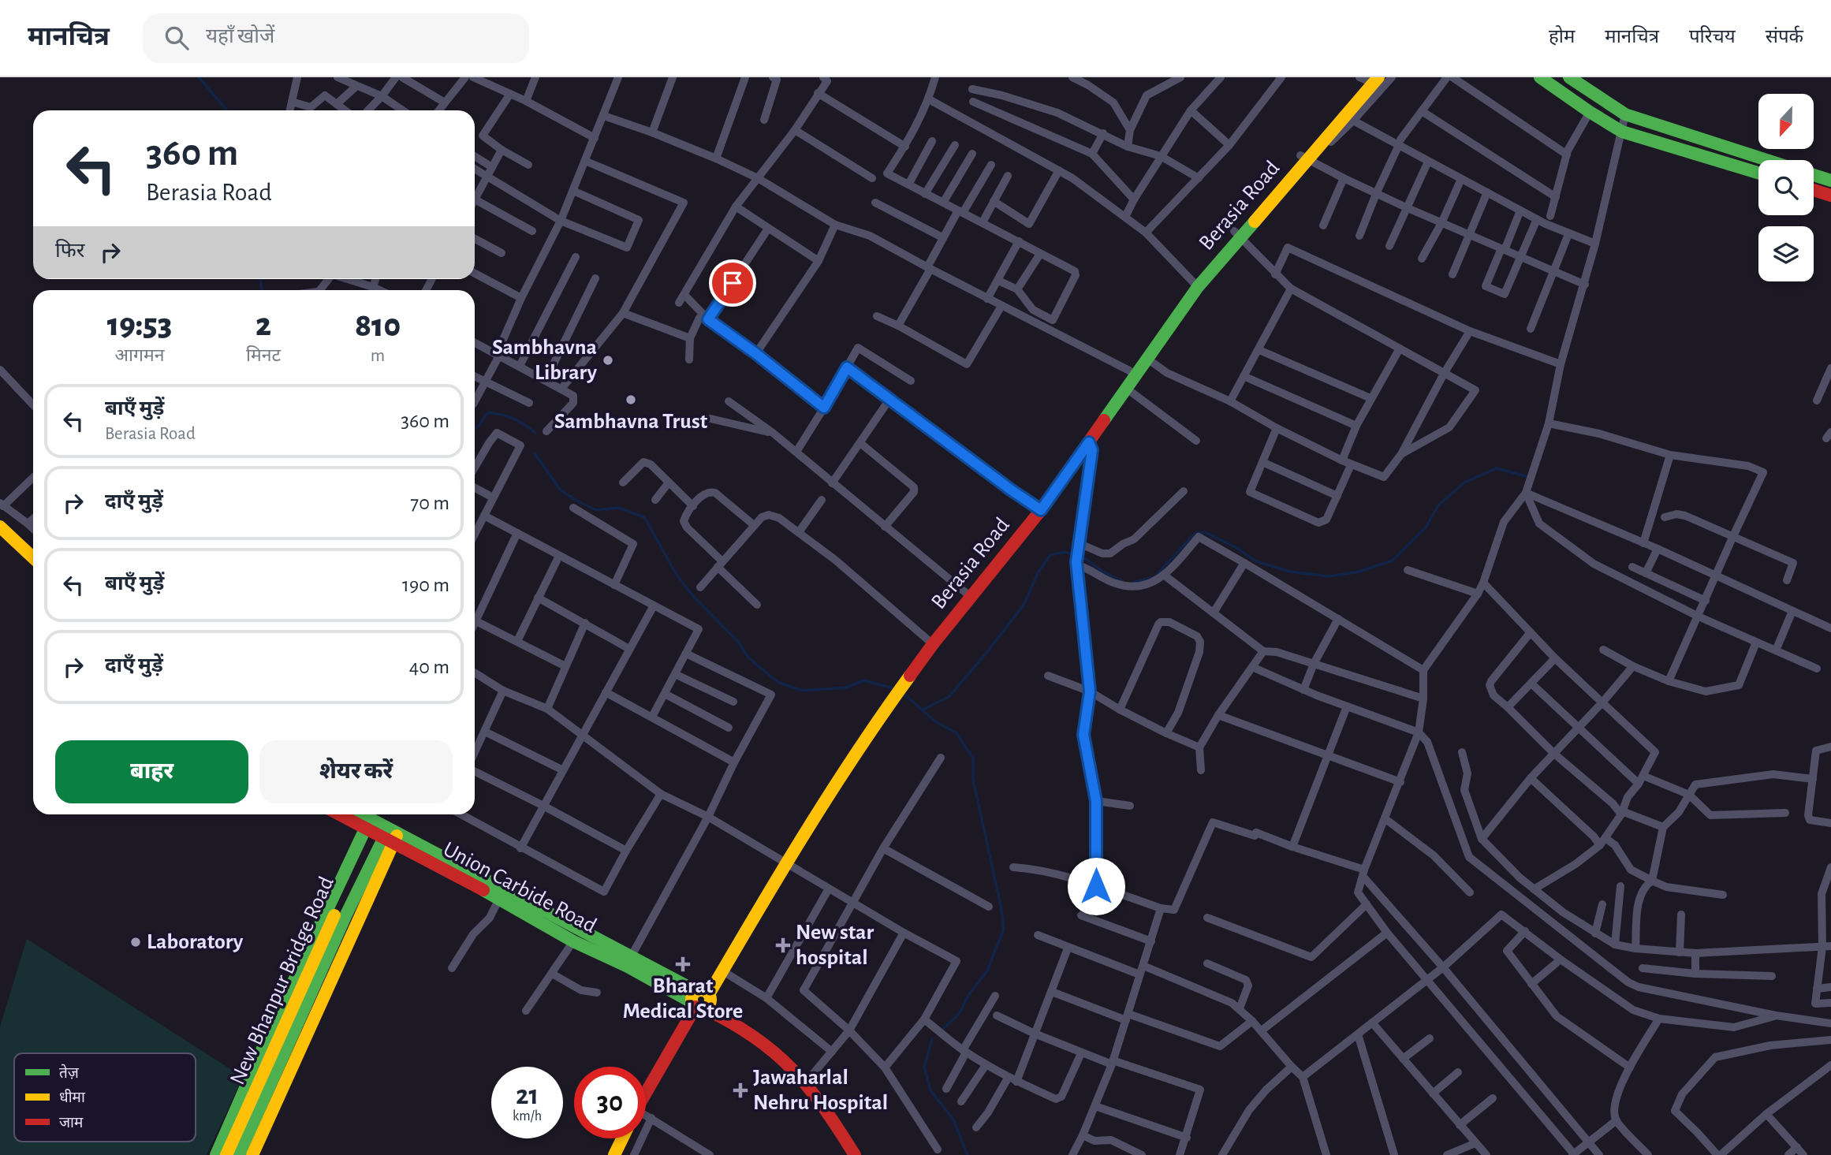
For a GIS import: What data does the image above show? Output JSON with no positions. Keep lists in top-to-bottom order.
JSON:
{
  "streets": {
    "street": ["Berasia Road", "Union Carbide Road", "New Bhanpur Bridge Road"]
  },
  "crossings": [
    ["Berasia Road", "Union Carbide Road"],
    ["Union Carbide Road", "New Bhanpur Bridge Road"]
  ],
  "places": {
    "other": ["Sambhavna Library", "Sambhavna Trust", "Laboratory"],
    "health": ["New star hospital", "Bharat Medical Store", "Jawaharlal Nehru Hospital"]
  },
  "legend": ["तेज़", "धीमा", "जाम"],
  "north": "bottom",
  "page": {
    "header": "मानचित्र",
    "search": "यहाँ खोजें",
    "nav": [
      "होम",
      "मानचित्र",
      "परिचय",
      "संपर्क"
    ],
    "turn": ["360 m", "Berasia Road"],
    "then": "फिर",
    "eta": [
      "19:53",
      "आगमन",
      "2",
      "मिनट",
      "810",
      "m"
    ],
    "list": [
      {
        "name": "बाएँ मुड़ें",
        "note": "Berasia Road",
        "value": "360 m"
      },
      {
        "name": "दाएँ मुड़ें",
        "value": "70 m"
      },
      {
        "name": "बाएँ मुड़ें",
        "value": "190 m"
      },
      {
        "name": "दाएँ मुड़ें",
        "value": "40 m"
      }
    ],
    "buttons": ["बाहर", "शेयर करें"],
    "speed": "21 km/h",
    "limit": "30"
  }
}
